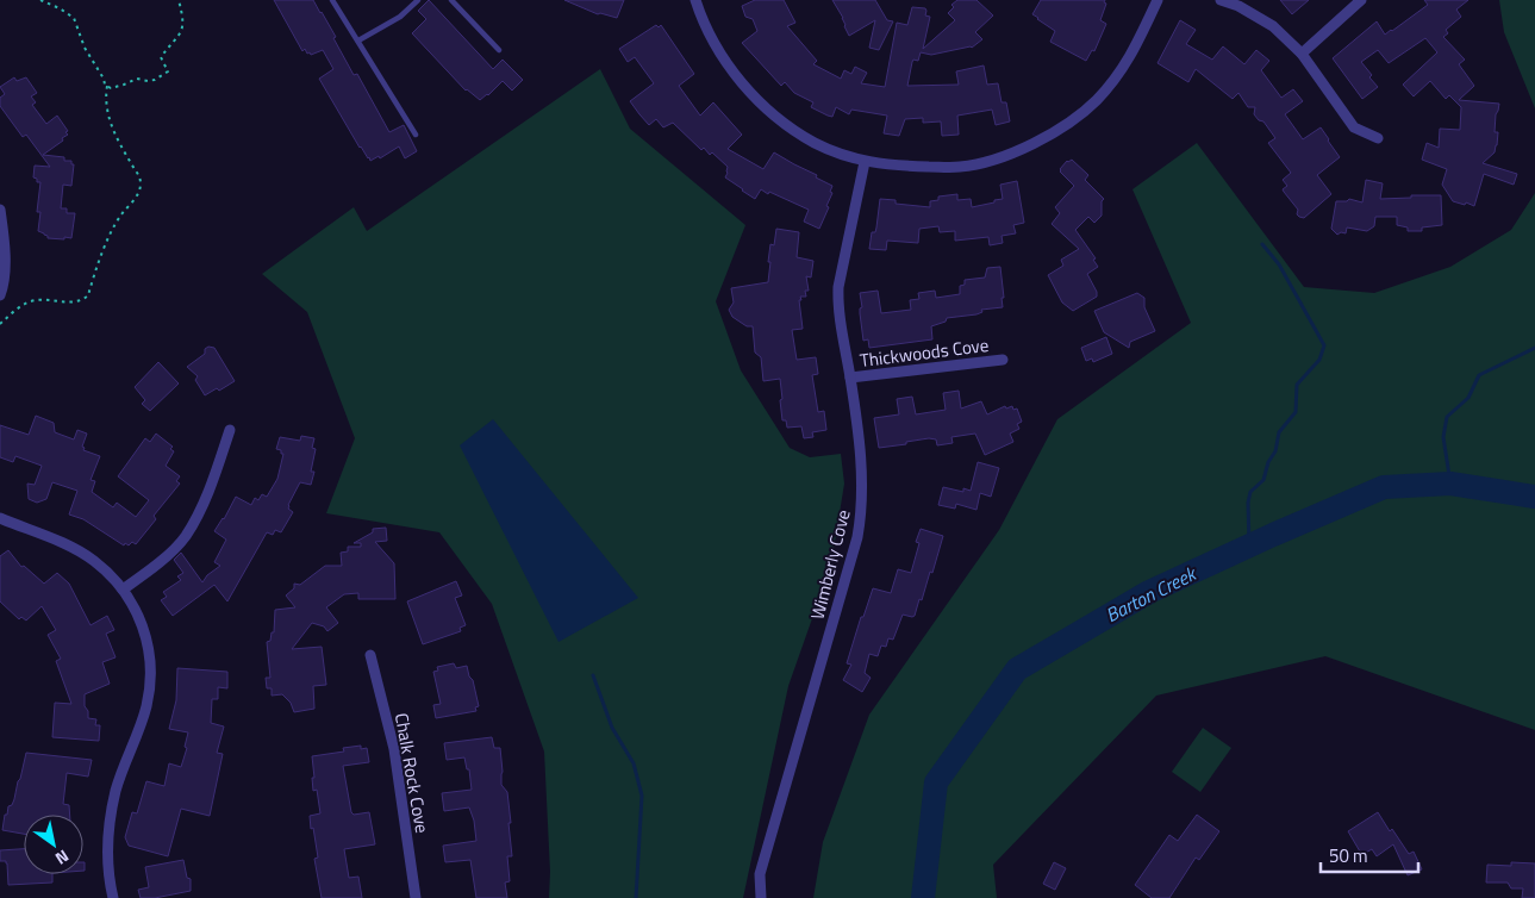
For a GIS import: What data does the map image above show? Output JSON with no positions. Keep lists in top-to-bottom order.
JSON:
{
  "streets": {
    "street": ["Thickwoods Cove", "Wimberly Cove", "Chalk Rock Cove"]
  },
  "crossings": [
    ["Thickwoods Cove", "Wimberly Cove"]
  ],
  "water": ["Barton Creek"],
  "scale_bar": "50 m",
  "north": "bottom right"
}
